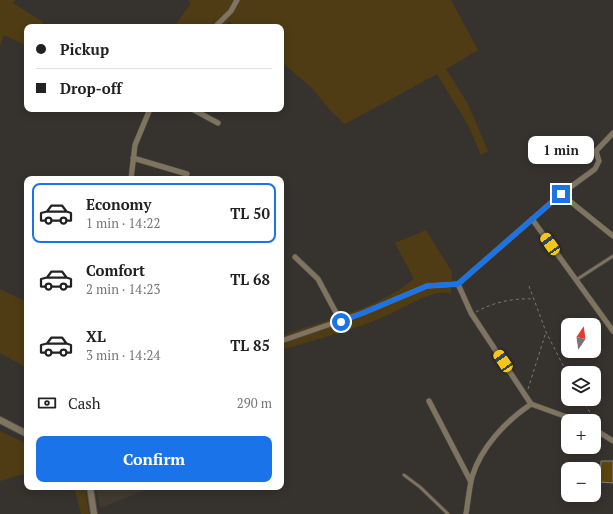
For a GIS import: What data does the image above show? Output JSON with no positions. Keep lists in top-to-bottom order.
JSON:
{
  "north": "top",
  "page": {
    "banner": ["Pickup", "Drop-off"],
    "bubble": "1 min",
    "list": [
      {
        "name": "Economy",
        "note": "1 min · 14:22",
        "value": "TL 50"
      },
      {
        "name": "Comfort",
        "note": "2 min · 14:23",
        "value": "TL 68"
      },
      {
        "name": "XL",
        "note": "3 min · 14:24",
        "value": "TL 85"
      }
    ],
    "map_buttons": ["+", "−"],
    "pay": ["Cash", "290 m"],
    "buttons": "Confirm"
  }
}
